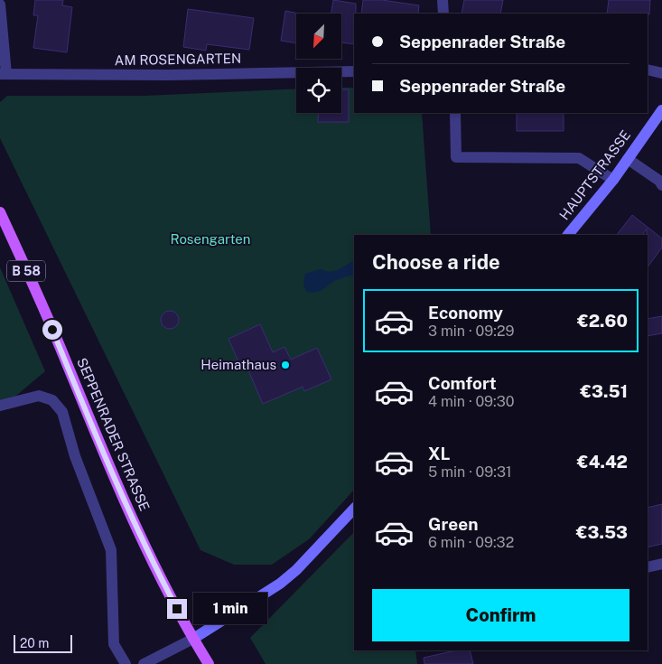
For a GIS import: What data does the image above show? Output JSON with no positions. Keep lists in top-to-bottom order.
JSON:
{
  "streets": {
    "main road": ["B 58", "SEPPENRADER STRASSE"],
    "street": ["AM ROSENGARTEN", "HAUPTSTRASSE"]
  },
  "parks": ["Rosengarten"],
  "places": ["Heimathaus"],
  "scale_bar": "20 m",
  "north": "bottom left",
  "page": {
    "banner": ["Seppenrader Straße", "Seppenrader Straße"],
    "heading": "Choose a ride",
    "list": [
      {
        "name": "Economy",
        "note": "3 min · 09:29",
        "value": "€2.60"
      },
      {
        "name": "Comfort",
        "note": "4 min · 09:30",
        "value": "€3.51"
      },
      {
        "name": "XL",
        "note": "5 min · 09:31",
        "value": "€4.42"
      },
      {
        "name": "Green",
        "note": "6 min · 09:32",
        "value": "€3.53"
      }
    ],
    "buttons": "Confirm",
    "bubble": "1 min",
    "scale": "20 m"
  }
}
